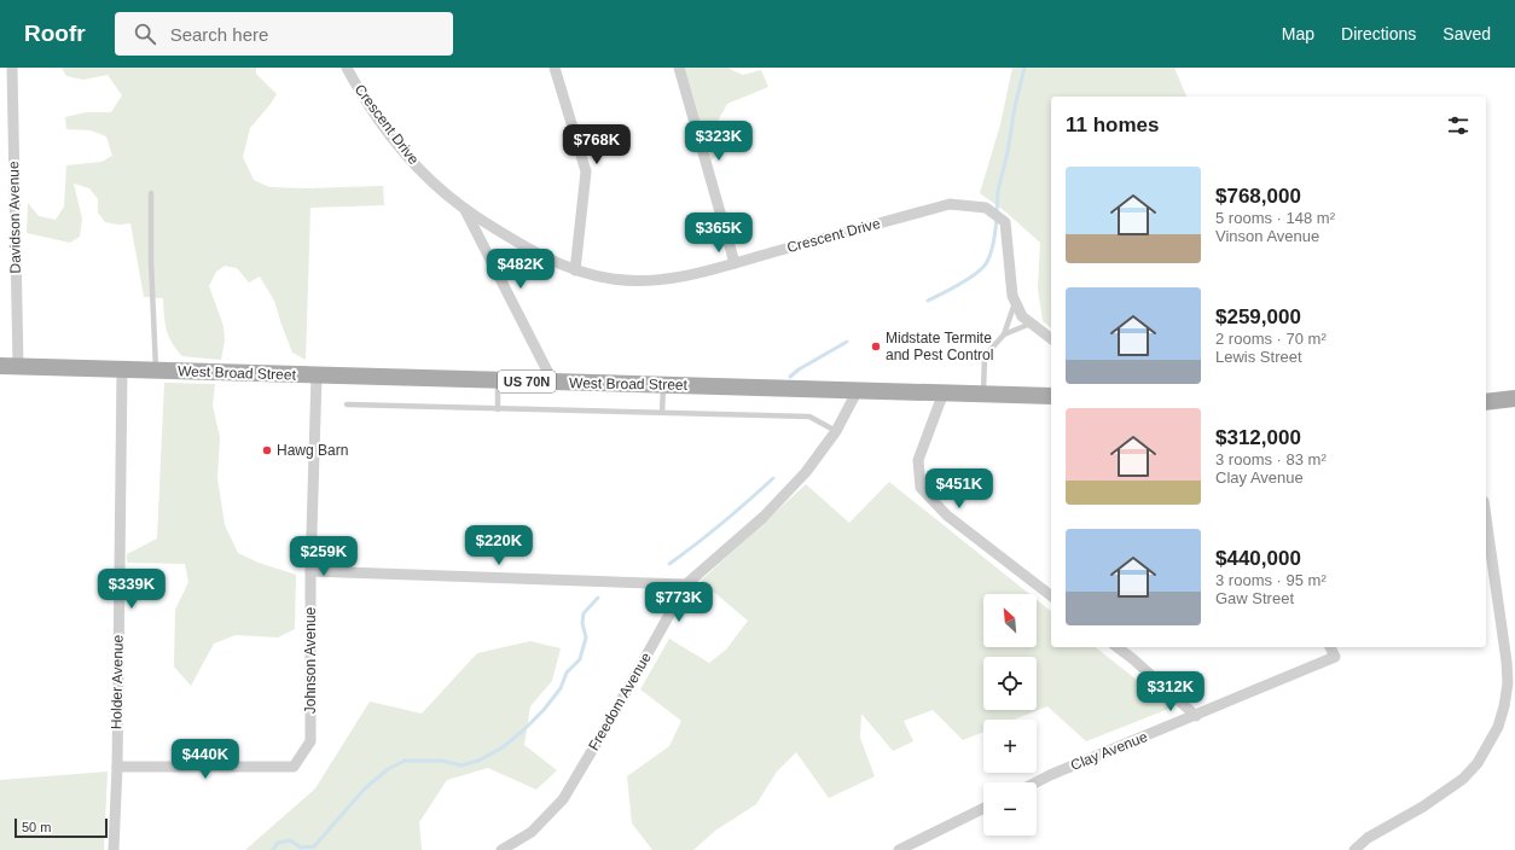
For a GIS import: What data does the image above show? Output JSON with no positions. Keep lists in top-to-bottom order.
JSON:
{
  "streets": {
    "main road": ["West Broad Street", "US 70N"],
    "street": [
      "Crescent Drive",
      "Davidson Avenue",
      "Johnson Avenue",
      "Holder Avenue",
      "Freedom Avenue",
      "Clay Avenue"
    ]
  },
  "crossings": [
    ["Davidson Avenue", "West Broad Street"],
    ["West Broad Street", "Johnson Avenue"],
    ["West Broad Street", "Holder Avenue"],
    ["West Broad Street", "Freedom Avenue"],
    ["Johnson Avenue", "Holder Avenue"]
  ],
  "places": ["Midstate Termite and Pest Control", "Hawg Barn"],
  "scale_bar": "50 m",
  "north": "top left",
  "page": {
    "header": "Roofr",
    "search": "Search here",
    "nav": ["Map", "Directions", "Saved"],
    "heading": "11 homes",
    "price": [
      "$323K",
      "$768K",
      "$365K",
      "$482K",
      "$451K",
      "$220K",
      "$259K",
      "$339K",
      "$773K",
      "$312K",
      "$440K"
    ],
    "list": [
      {
        "name": "$768,000",
        "note": "5 rooms · 148 m² · Vinson Avenue"
      },
      {
        "name": "$259,000",
        "note": "2 rooms · 70 m² · Lewis Street"
      },
      {
        "name": "$312,000",
        "note": "3 rooms · 83 m² · Clay Avenue"
      },
      {
        "name": "$440,000",
        "note": "3 rooms · 95 m² · Gaw Street"
      }
    ],
    "map_buttons": ["+", "−"],
    "scale": "50 m"
  }
}
